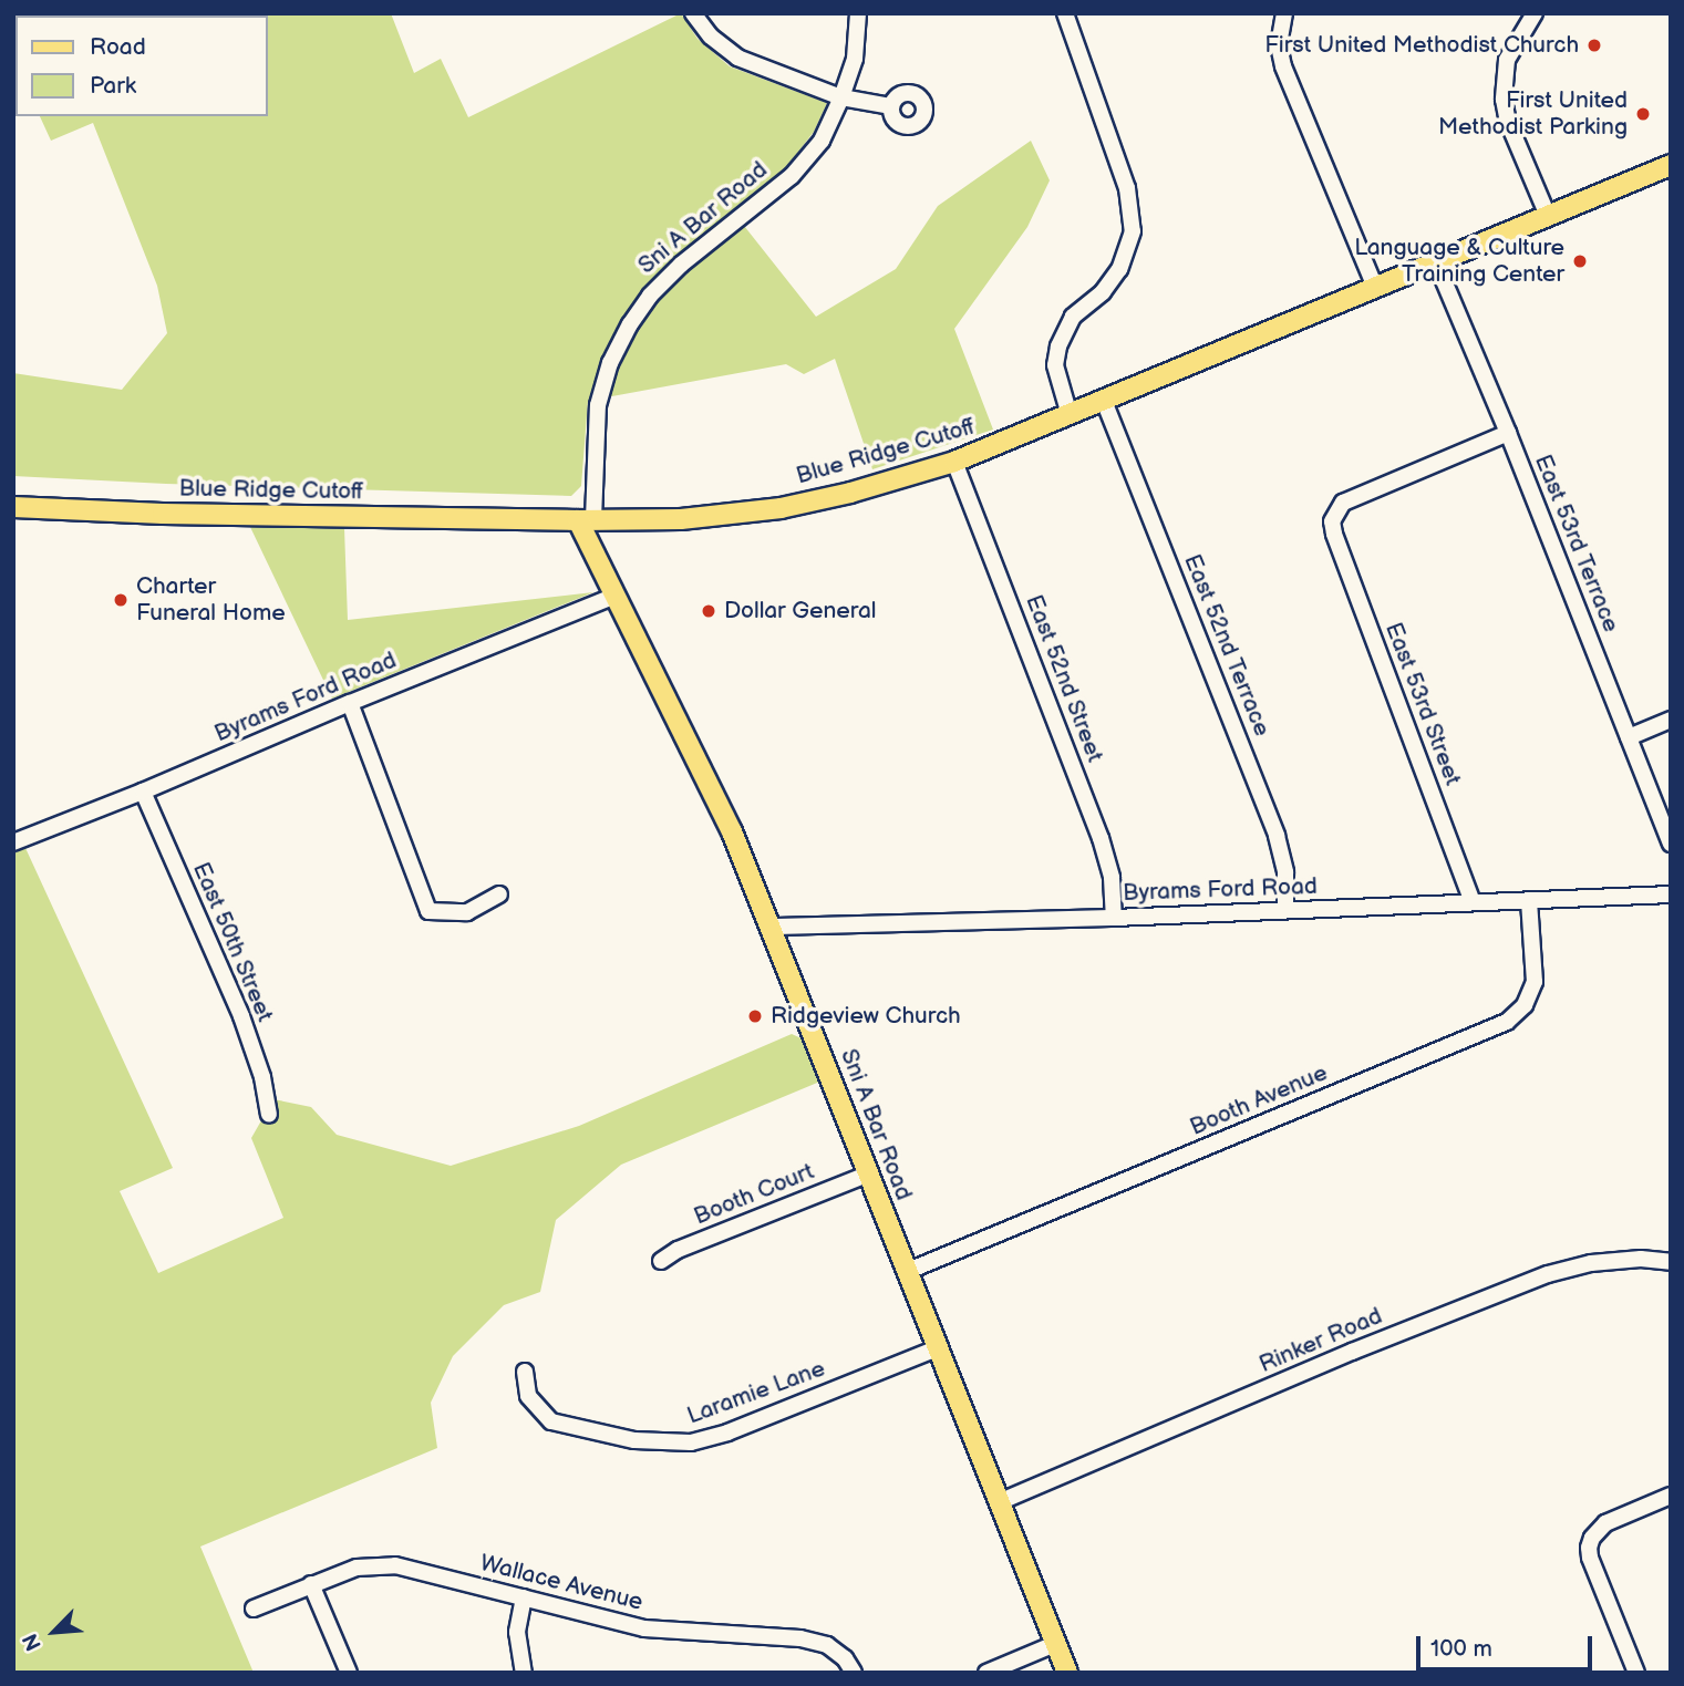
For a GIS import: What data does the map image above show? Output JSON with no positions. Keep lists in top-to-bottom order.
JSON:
{
  "streets": {
    "main road": ["Sni A Bar Road", "Blue Ridge Cutoff"],
    "street": [
      "East 53rd Terrace",
      "East 52nd Terrace",
      "East 52nd Street",
      "Byrams Ford Road",
      "East 53rd Street",
      "East 50th Street",
      "Booth Avenue",
      "Booth Court",
      "Rinker Road",
      "Laramie Lane",
      "Wallace Avenue"
    ]
  },
  "crossings": [
    ["Sni A Bar Road", "Blue Ridge Cutoff"],
    ["Sni A Bar Road", "Byrams Ford Road"],
    ["Sni A Bar Road", "Booth Avenue"],
    ["Sni A Bar Road", "Booth Court"],
    ["Sni A Bar Road", "Rinker Road"],
    ["Sni A Bar Road", "Laramie Lane"],
    ["Blue Ridge Cutoff", "East 53rd Terrace"],
    ["Blue Ridge Cutoff", "East 52nd Terrace"],
    ["Blue Ridge Cutoff", "East 52nd Street"],
    ["East 53rd Terrace", "East 53rd Street"],
    ["East 52nd Terrace", "Byrams Ford Road"],
    ["East 52nd Street", "Byrams Ford Road"],
    ["Byrams Ford Road", "East 53rd Street"],
    ["Byrams Ford Road", "East 50th Street"],
    ["Byrams Ford Road", "Booth Avenue"]
  ],
  "places": [
    "First United Methodist Church",
    "First United Methodist Parking",
    "Language & Culture Training Center",
    "Charter Funeral Home",
    "Dollar General",
    "Ridgeview Church"
  ],
  "legend": ["Road", "Park"],
  "scale_bar": "100 m",
  "north": "bottom left"
}
